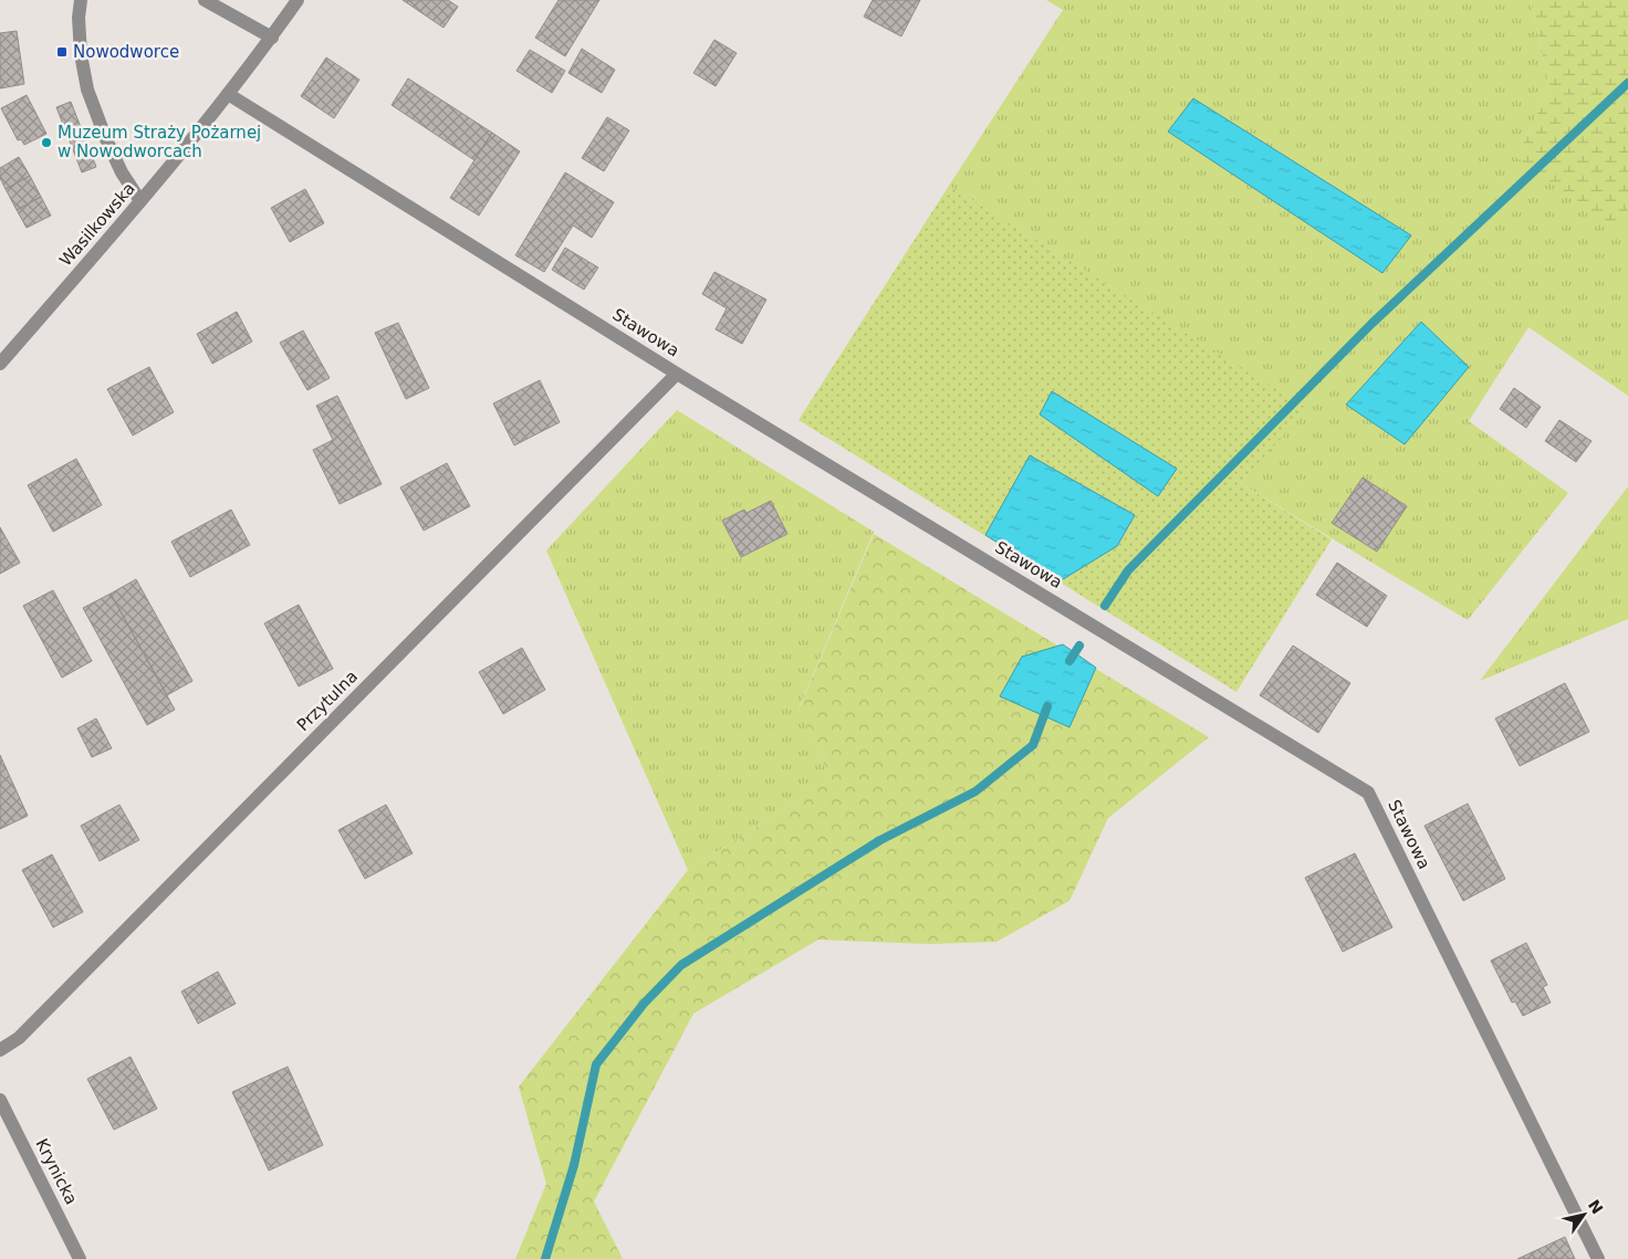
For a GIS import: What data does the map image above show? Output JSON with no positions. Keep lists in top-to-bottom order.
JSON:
{
  "streets": {
    "street": [
      "Wasilkowska",
      "Stawowa",
      "Przytulna",
      "Krynicka"
    ]
  },
  "crossings": [
    ["Wasilkowska", "Stawowa"],
    ["Stawowa", "Przytulna"]
  ],
  "places": {
    "transit": ["Nowodworce"],
    "other": ["Muzeum Straży Pożarnej w Nowodworcach"]
  },
  "north": "top right"
}
